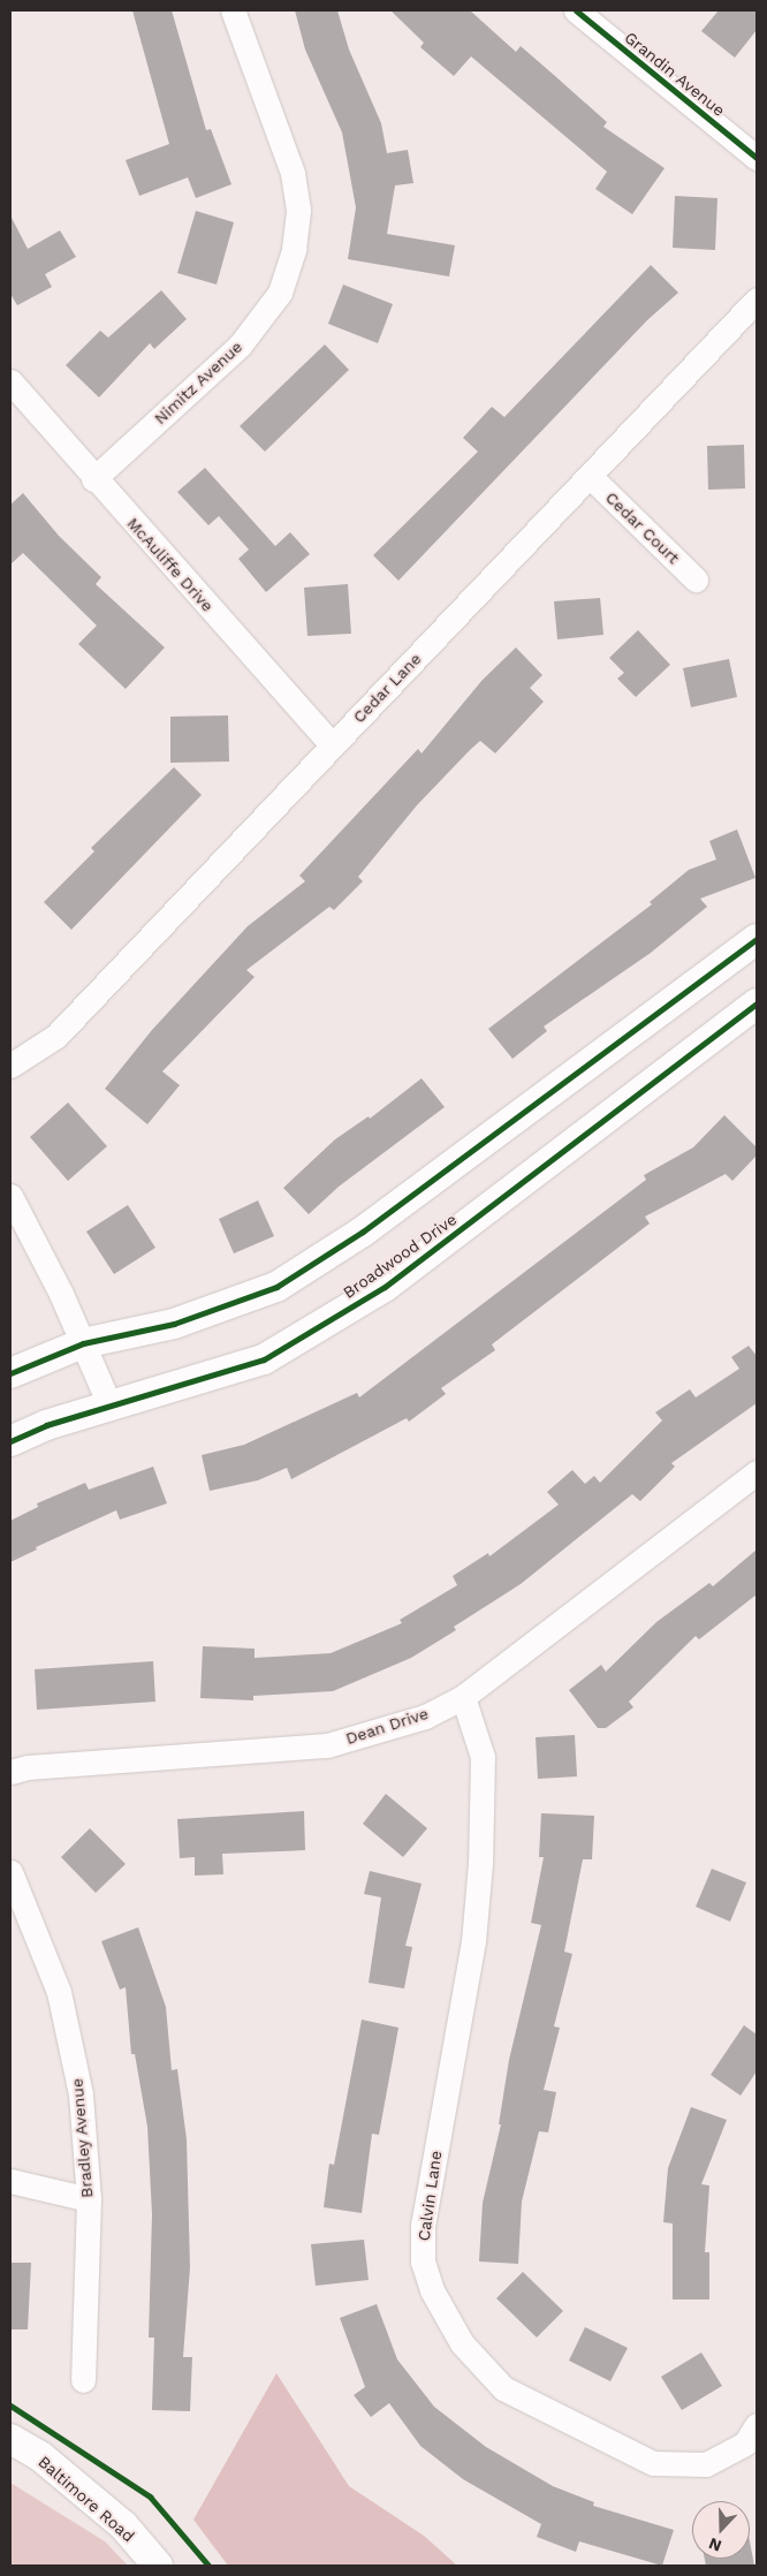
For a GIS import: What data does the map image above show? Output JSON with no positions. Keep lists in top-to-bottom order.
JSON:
{
  "streets": {
    "street": [
      "Grandin Avenue",
      "Nimitz Avenue",
      "Cedar Court",
      "McAuliffe Drive",
      "Cedar Lane",
      "Broadwood Drive",
      "Dean Drive",
      "Bradley Avenue",
      "Calvin Lane",
      "Baltimore Road"
    ]
  },
  "crossings": [
    ["Nimitz Avenue", "McAuliffe Drive"],
    ["Cedar Court", "Cedar Lane"],
    ["McAuliffe Drive", "Cedar Lane"],
    ["Dean Drive", "Calvin Lane"]
  ],
  "north": "bottom"
}
